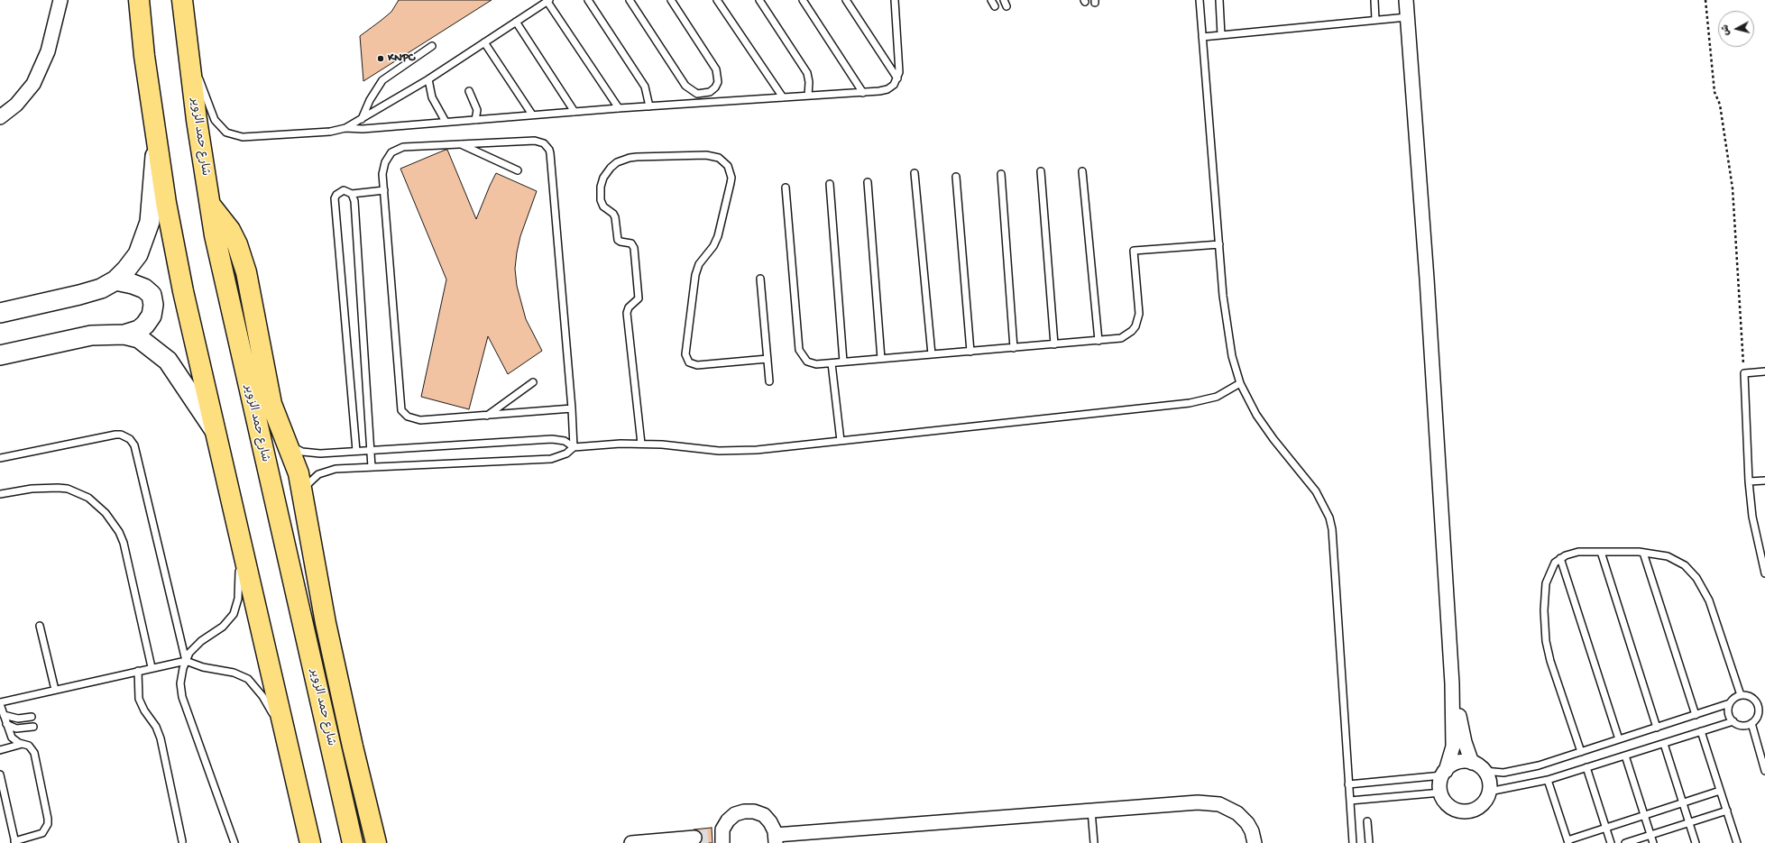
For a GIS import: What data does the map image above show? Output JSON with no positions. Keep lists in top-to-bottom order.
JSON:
{
  "streets": {
    "main road": ["شارع حمد الزوير"]
  },
  "places": ["KNPC"],
  "north": "left"
}
